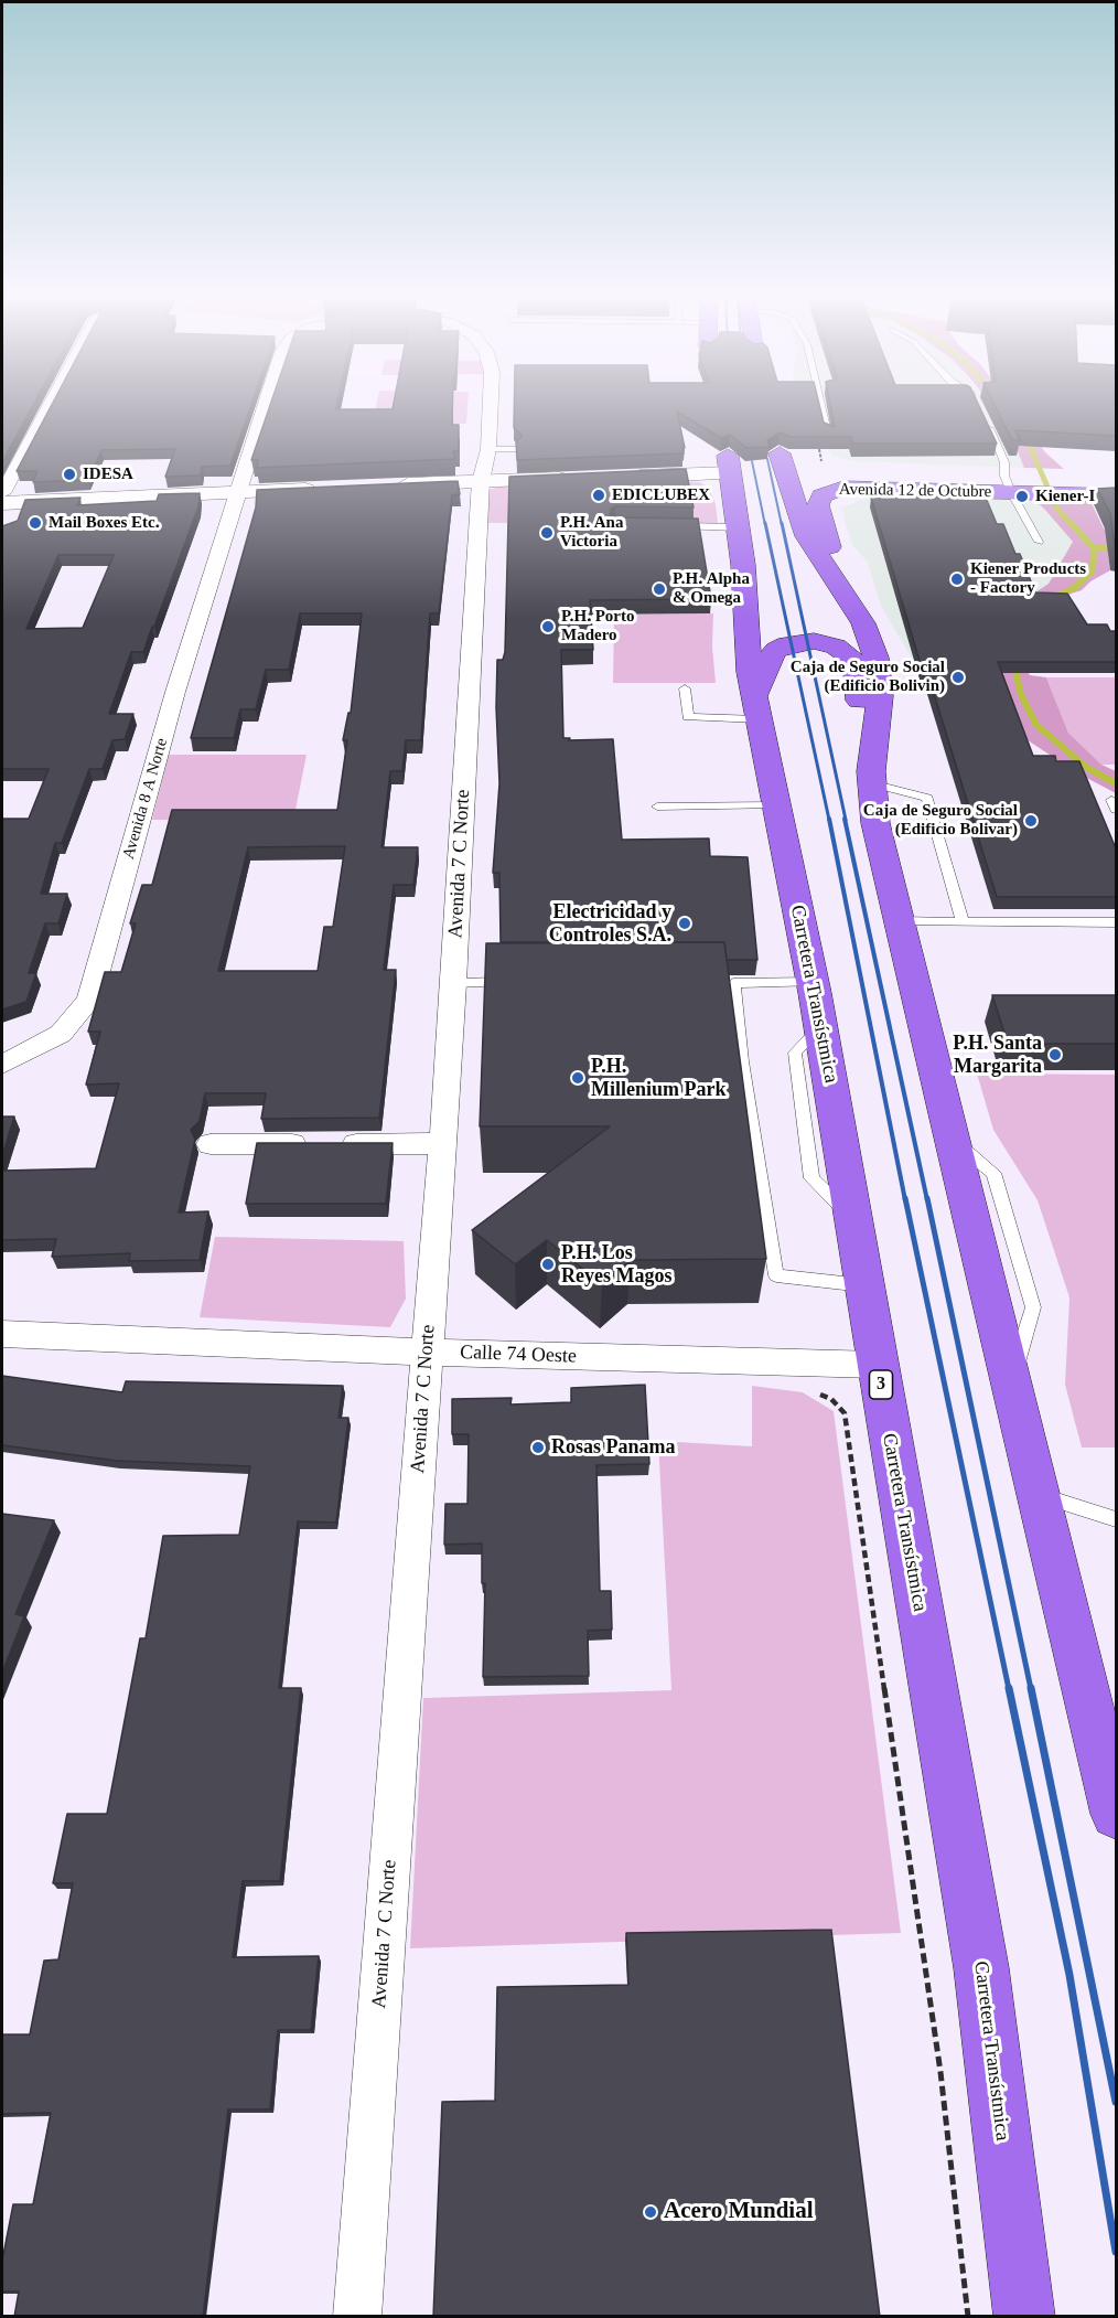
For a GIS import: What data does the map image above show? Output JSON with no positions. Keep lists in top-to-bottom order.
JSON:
{
  "streets": {
    "main road": ["Avenida 12 de Octubre", "Carretera Transístmica", "3"],
    "street": ["Avenida 8 A Norte", "Avenida 7 C Norte", "Calle 74 Oeste"]
  },
  "crossings": [
    ["Avenida 7 C Norte", "Calle 74 Oeste"],
    ["Carretera Transístmica", "Calle 74 Oeste"]
  ],
  "places": [
    "IDESA",
    "EDICLUBEX",
    "Kiener-I",
    "Mail Boxes Etc.",
    "P.H. Ana Victoria",
    "Kiener Products - Factory",
    "P.H. Alpha & Omega",
    "P.H. Porto Madero",
    "Caja de Seguro Social (Edificio Bolivin)",
    "Caja de Seguro Social (Edificio Bolivar)",
    "Electricidad y Controles S.A.",
    "P.H. Santa Margarita",
    "P.H. Millenium Park",
    "P.H. Los Reyes Magos",
    "Rosas Panama",
    "Acero Mundial"
  ]
}
